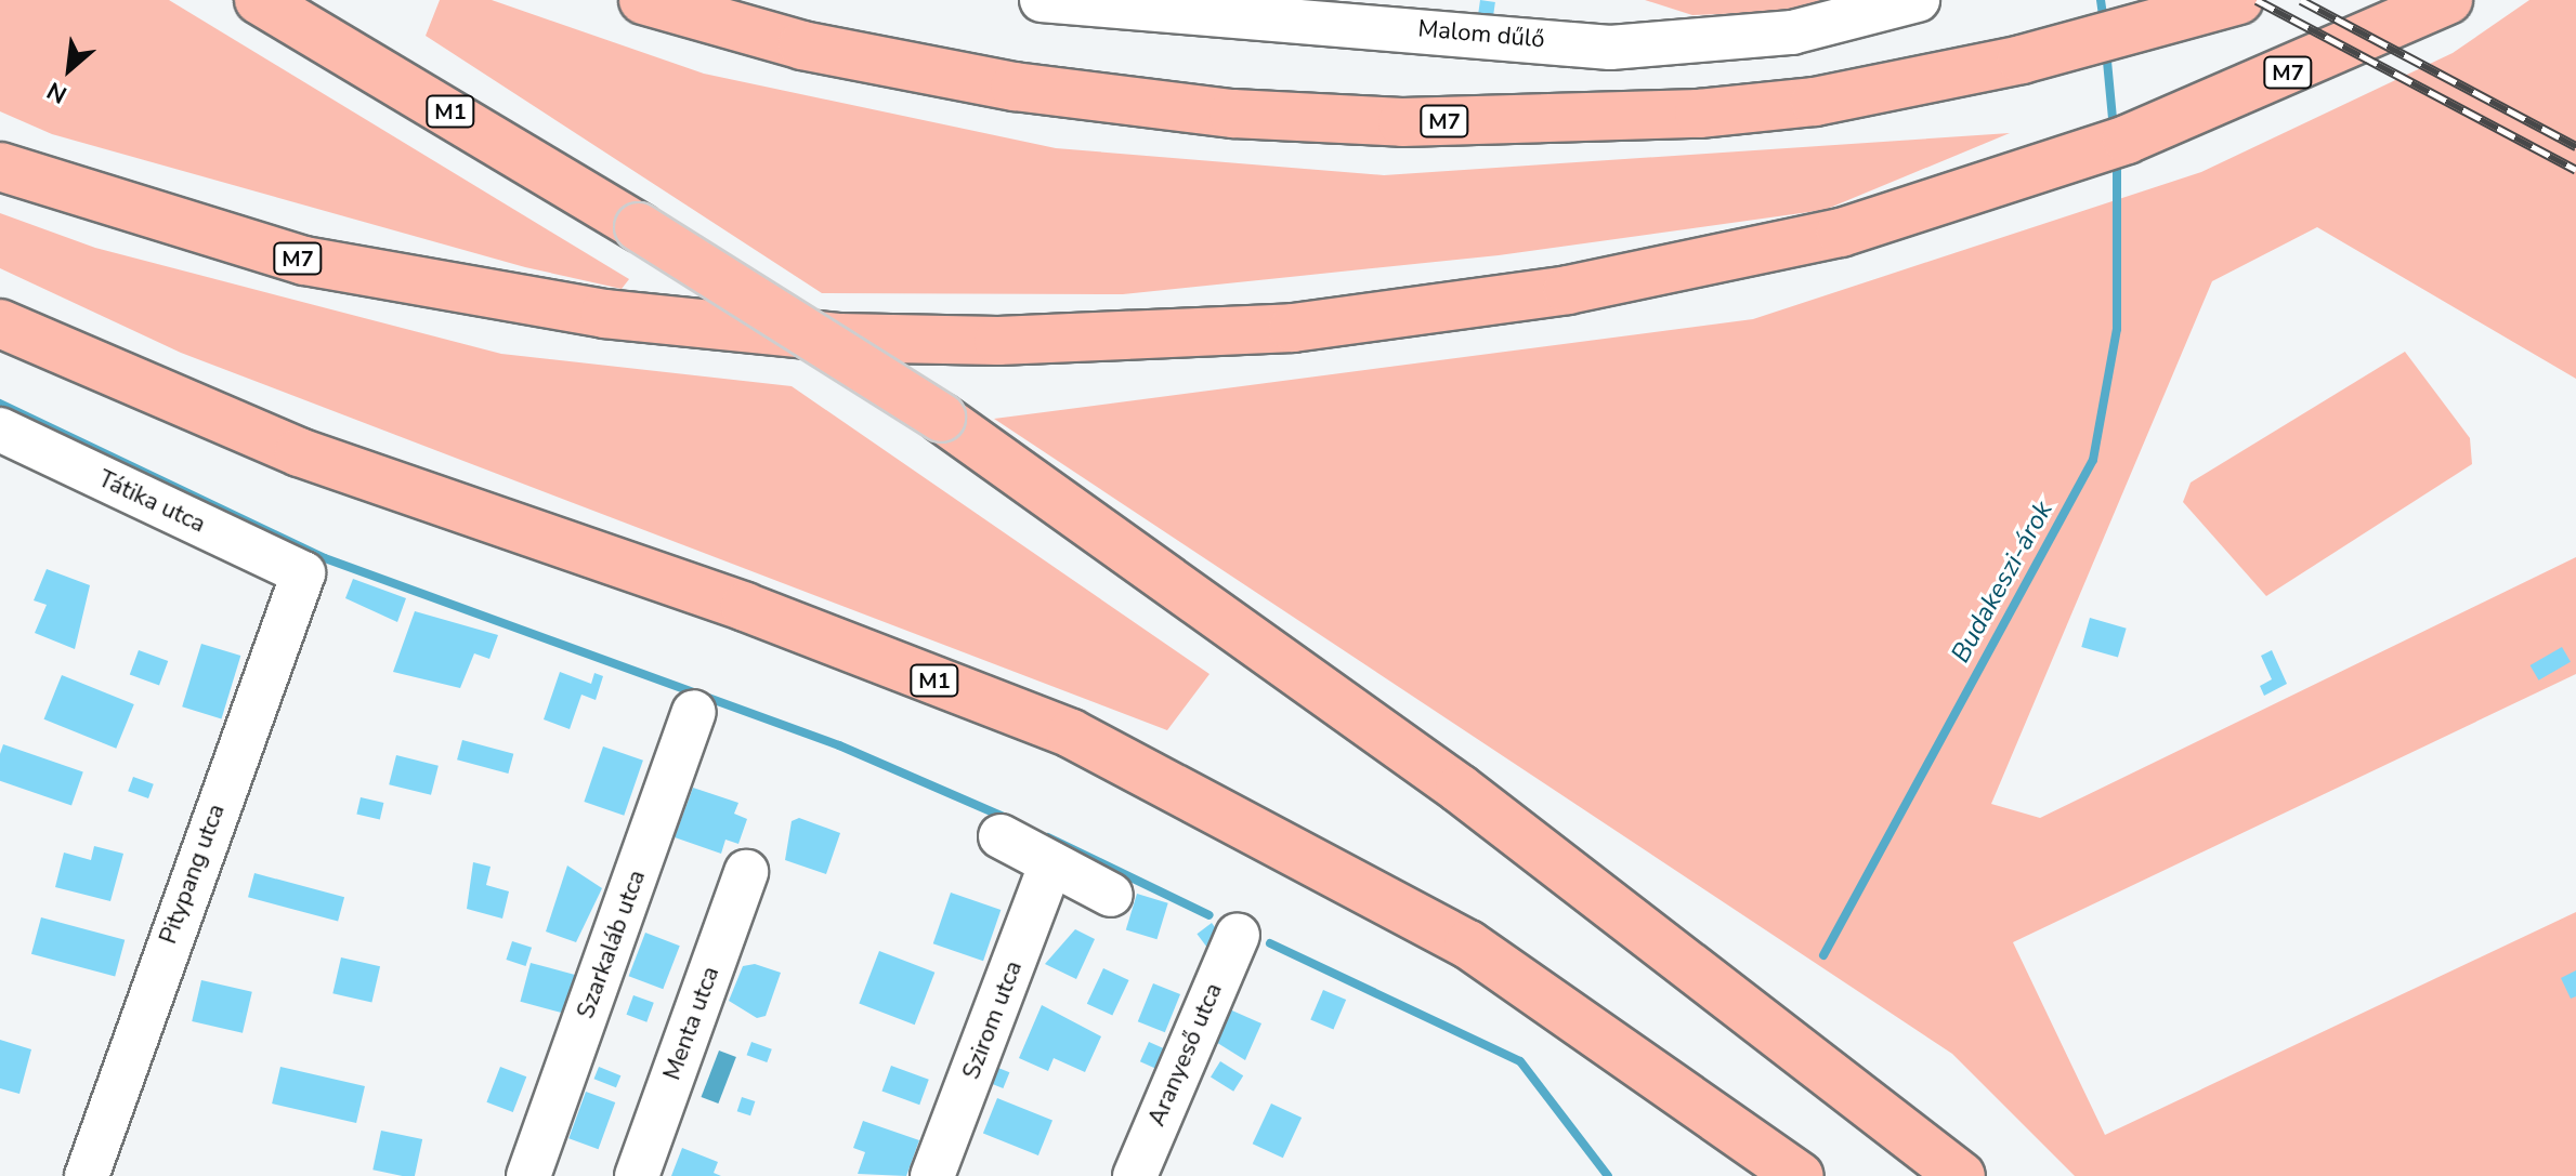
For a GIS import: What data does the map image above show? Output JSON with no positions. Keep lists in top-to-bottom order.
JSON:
{
  "streets": {
    "highway": ["M7", "M1"],
    "street": [
      "Malom dűlő",
      "Tátika utca",
      "Pitypang utca",
      "Szarkaláb utca",
      "Szirom utca",
      "Menta utca",
      "Aranyeső utca"
    ]
  },
  "crossings": [
    ["Tátika utca", "Pitypang utca"]
  ],
  "water": ["Budakeszi-árok"],
  "north": "bottom left"
}
